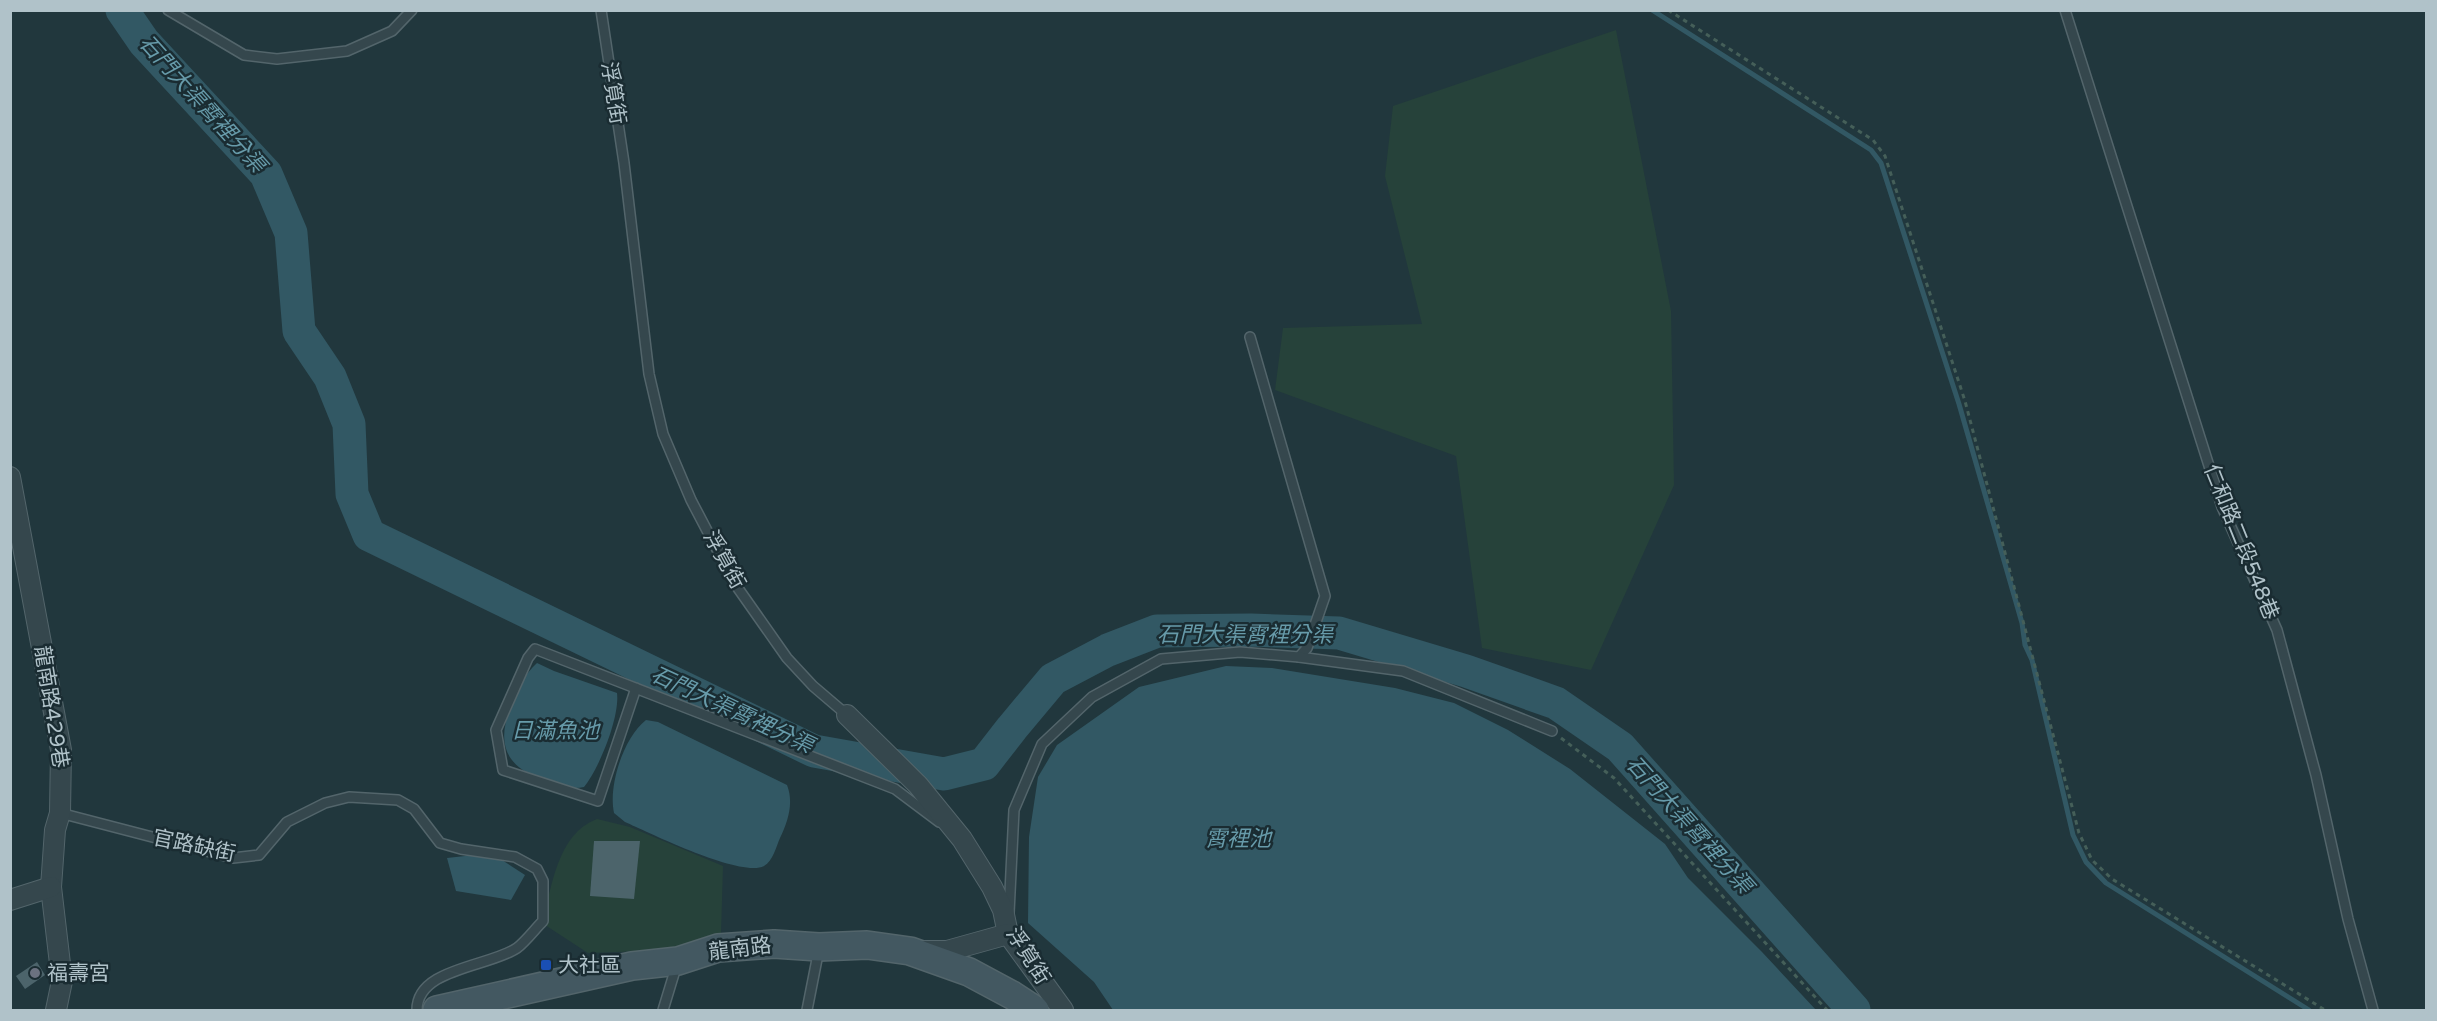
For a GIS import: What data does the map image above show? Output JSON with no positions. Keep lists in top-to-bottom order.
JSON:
{
  "streets": {
    "main road": ["龍南路"],
    "street": ["浮筧街", "龍南路429巷"],
    "lane": ["仁和路二段548巷", "官路缺街"]
  },
  "crossings": [
    ["龍南路429巷", "官路缺街"]
  ],
  "water": ["石門大渠霄裡分渠", "日滿魚池", "霄裡池"],
  "places": {
    "transit": ["大社區"],
    "other": ["福壽宮"]
  }
}
